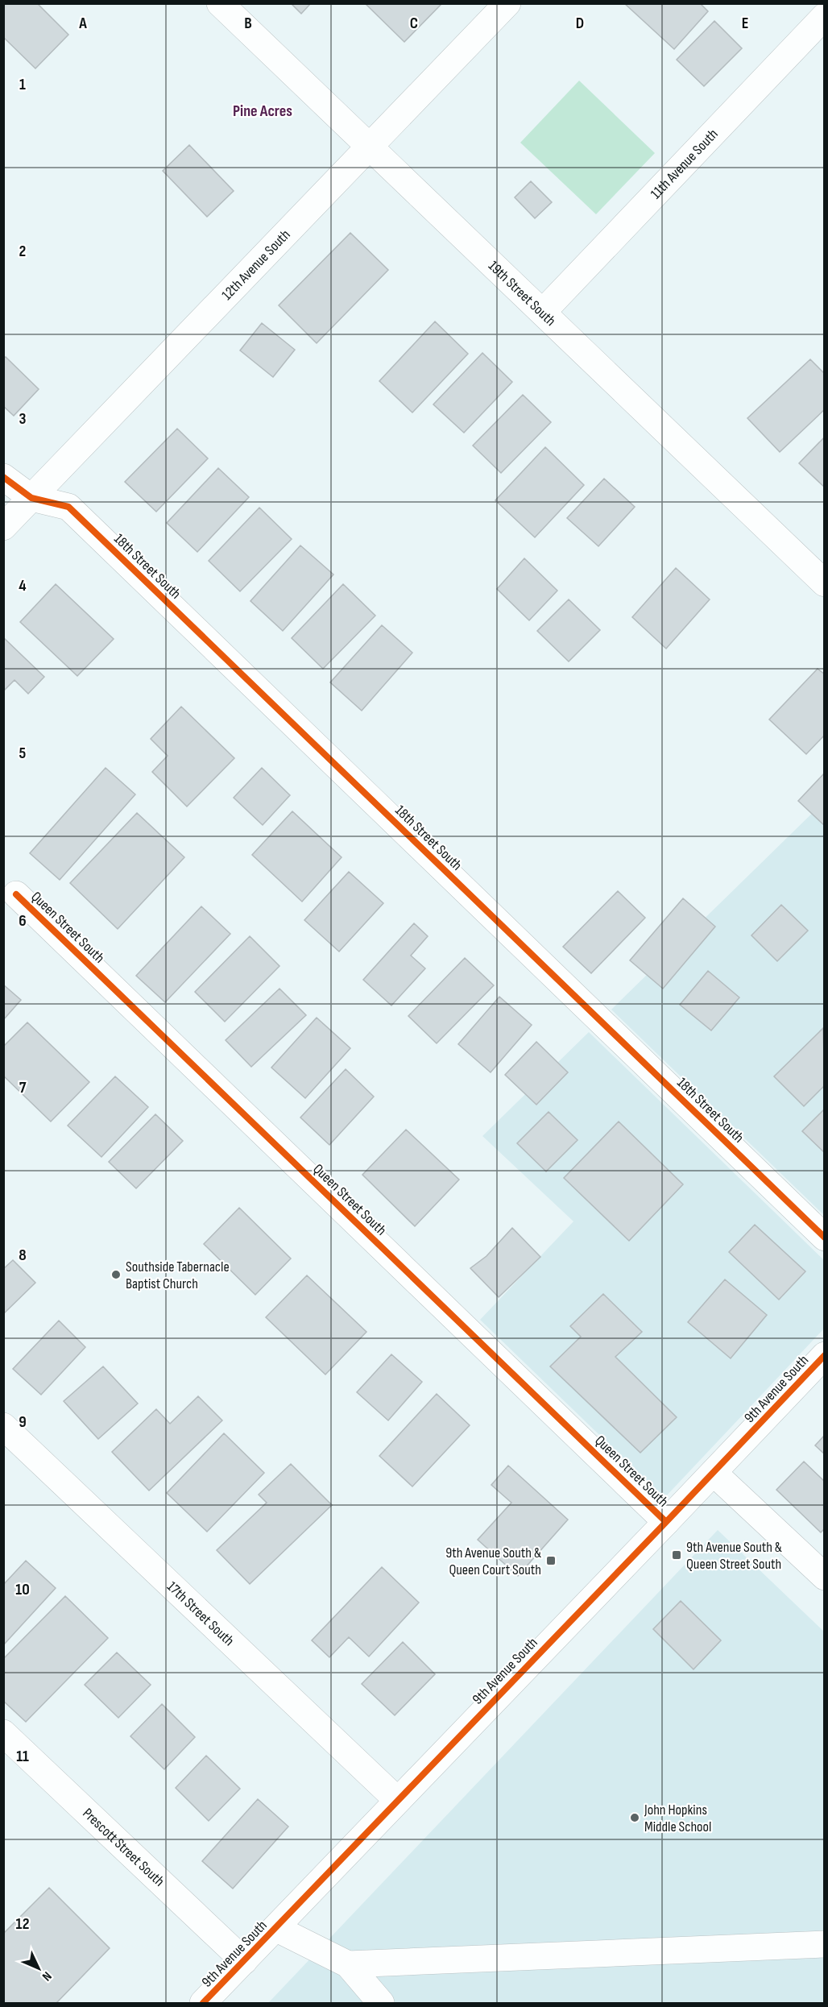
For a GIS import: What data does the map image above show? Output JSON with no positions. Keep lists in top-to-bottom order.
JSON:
{
  "streets": {
    "street": [
      "11th Avenue South",
      "12th Avenue South",
      "19th Street South",
      "18th Street South",
      "Queen Street South",
      "9th Avenue South",
      "17th Street South",
      "Prescott Street South"
    ]
  },
  "crossings": [
    ["11th Avenue South", "19th Street South"],
    ["12th Avenue South", "19th Street South"],
    ["12th Avenue South", "18th Street South"],
    ["Queen Street South", "9th Avenue South"],
    ["9th Avenue South", "17th Street South"],
    ["9th Avenue South", "Prescott Street South"]
  ],
  "districts": ["Pine Acres"],
  "places": {
    "other": ["Southside Tabernacle Baptist Church", "John Hopkins Middle School"],
    "transit": ["9th Avenue South & Queen Street South", "9th Avenue South & Queen Court South"]
  },
  "north": "bottom right",
  "grid": {
    "columns": [
      "A",
      "B",
      "C",
      "D",
      "E"
    ],
    "rows": [
      "1",
      "2",
      "3",
      "4",
      "5",
      "6",
      "7",
      "8",
      "9",
      "10",
      "11",
      "12"
    ]
  }
}
